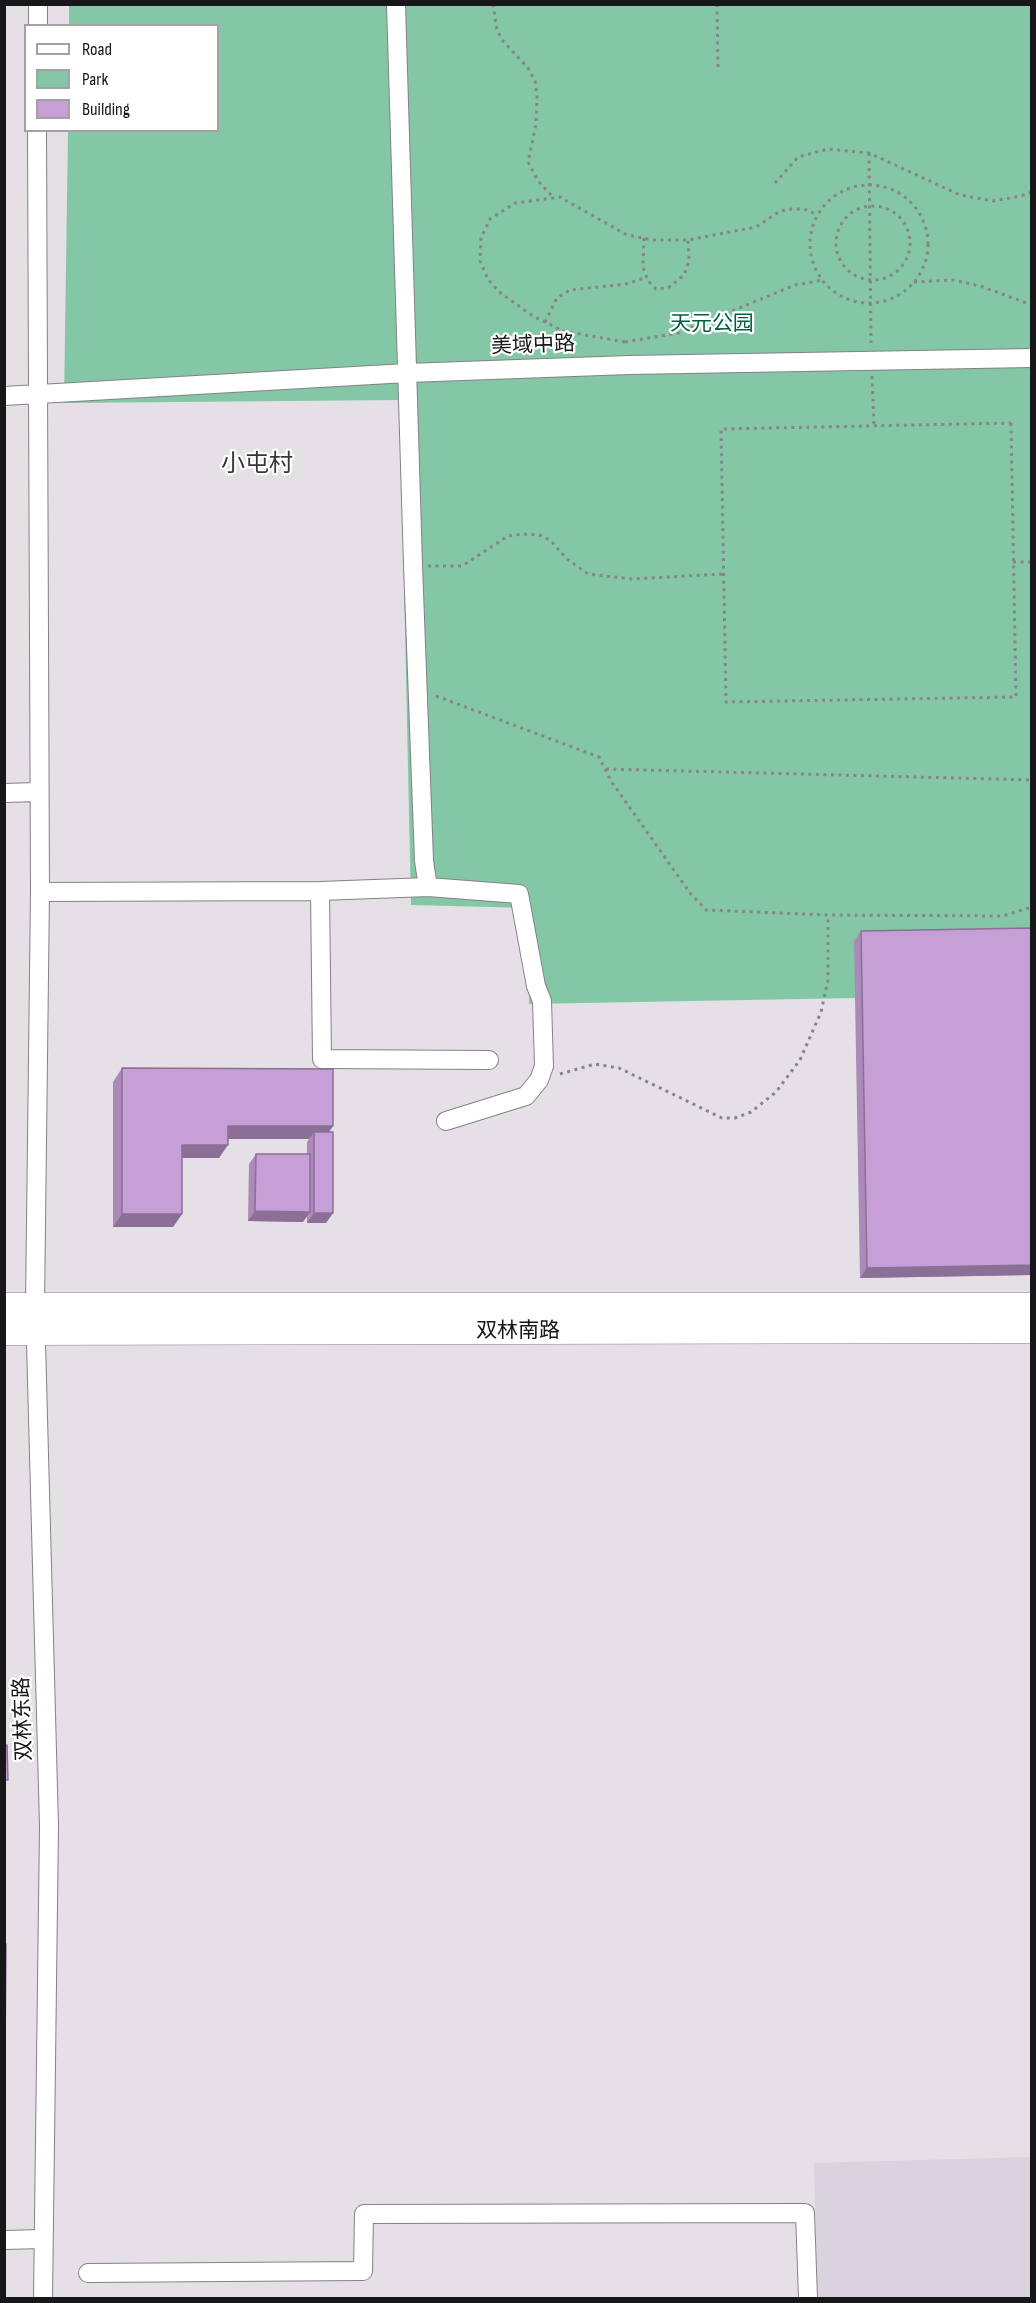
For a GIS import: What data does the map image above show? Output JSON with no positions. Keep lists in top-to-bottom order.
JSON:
{
  "streets": {
    "street": ["美域中路", "双林南路", "双林东路"]
  },
  "crossings": [
    ["美域中路", "双林东路"],
    ["双林南路", "双林东路"]
  ],
  "districts": ["小屯村"],
  "parks": ["天元公园"],
  "legend": ["Road", "Park", "Building"]
}
